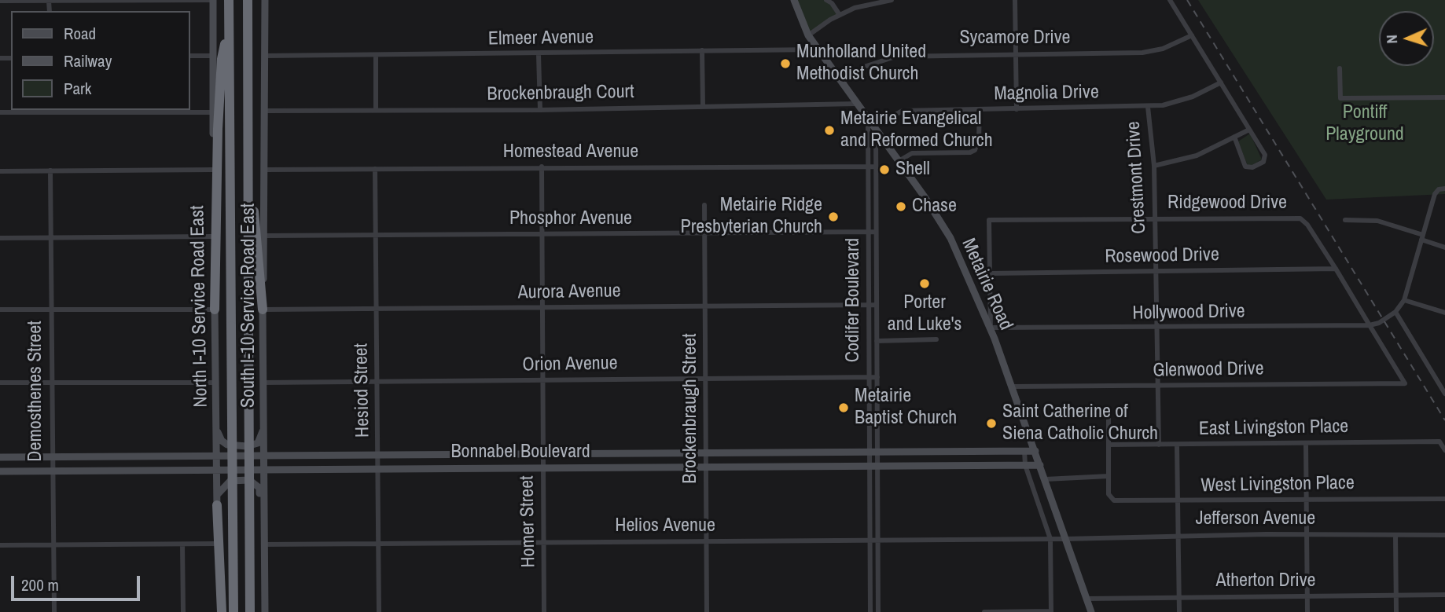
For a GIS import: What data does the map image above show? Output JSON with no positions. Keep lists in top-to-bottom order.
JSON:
{
  "streets": {
    "main road": [
      "Metairie Road",
      "South I-10 Service Road East",
      "North I-10 Service Road East",
      "Bonnabel Boulevard"
    ],
    "street": [
      "Elmeer Avenue",
      "Sycamore Drive",
      "Brockenbraugh Court",
      "Magnolia Drive",
      "Homestead Avenue",
      "Crestmont Drive",
      "Ridgewood Drive",
      "Phosphor Avenue",
      "Rosewood Drive",
      "Aurora Avenue",
      "Codifer Boulevard",
      "Hollywood Drive",
      "Orion Avenue",
      "Glenwood Drive",
      "Hesiod Street",
      "Demosthenes Street",
      "Brockenbraugh Street",
      "East Livingston Place",
      "West Livingston Place",
      "Jefferson Avenue",
      "Homer Street",
      "Helios Avenue",
      "Atherton Drive"
    ]
  },
  "crossings": [
    ["Elmeer Avenue", "Metairie Road"],
    ["Elmeer Avenue", "South I-10 Service Road East"],
    ["Sycamore Drive", "Metairie Road"],
    ["Brockenbraugh Court", "Metairie Road"],
    ["Brockenbraugh Court", "South I-10 Service Road East"],
    ["Magnolia Drive", "Crestmont Drive"],
    ["Magnolia Drive", "Metairie Road"],
    ["Magnolia Drive", "Codifer Boulevard"],
    ["Homestead Avenue", "Codifer Boulevard"],
    ["Homestead Avenue", "South I-10 Service Road East"],
    ["Homestead Avenue", "Hesiod Street"],
    ["Homestead Avenue", "Homer Street"],
    ["Crestmont Drive", "Ridgewood Drive"],
    ["Crestmont Drive", "Rosewood Drive"],
    ["Crestmont Drive", "Hollywood Drive"],
    ["Crestmont Drive", "Glenwood Drive"],
    ["Crestmont Drive", "East Livingston Place"],
    ["Ridgewood Drive", "Rosewood Drive"],
    ["Phosphor Avenue", "Codifer Boulevard"],
    ["Phosphor Avenue", "South I-10 Service Road East"],
    ["Phosphor Avenue", "Hesiod Street"],
    ["Phosphor Avenue", "Brockenbraugh Street"],
    ["Phosphor Avenue", "Homer Street"],
    ["Metairie Road", "Codifer Boulevard"],
    ["Metairie Road", "Hollywood Drive"],
    ["Metairie Road", "Glenwood Drive"],
    ["Metairie Road", "Bonnabel Boulevard"],
    ["Metairie Road", "Jefferson Avenue"],
    ["Metairie Road", "Helios Avenue"],
    ["Metairie Road", "Atherton Drive"],
    ["Aurora Avenue", "Codifer Boulevard"],
    ["Aurora Avenue", "South I-10 Service Road East"],
    ["Aurora Avenue", "Hesiod Street"],
    ["Aurora Avenue", "Brockenbraugh Street"],
    ["Aurora Avenue", "Homer Street"],
    ["Codifer Boulevard", "Orion Avenue"],
    ["Codifer Boulevard", "Bonnabel Boulevard"],
    ["Codifer Boulevard", "Helios Avenue"],
    ["South I-10 Service Road East", "Orion Avenue"],
    ["South I-10 Service Road East", "Bonnabel Boulevard"],
    ["South I-10 Service Road East", "Helios Avenue"],
    ["North I-10 Service Road East", "Bonnabel Boulevard"],
    ["Hollywood Drive", "Glenwood Drive"],
    ["Orion Avenue", "Hesiod Street"],
    ["Orion Avenue", "Brockenbraugh Street"],
    ["Orion Avenue", "Homer Street"],
    ["Hesiod Street", "Bonnabel Boulevard"],
    ["Hesiod Street", "Helios Avenue"],
    ["Demosthenes Street", "Bonnabel Boulevard"],
    ["Brockenbraugh Street", "Bonnabel Boulevard"],
    ["Brockenbraugh Street", "Helios Avenue"],
    ["Bonnabel Boulevard", "Homer Street"],
    ["Jefferson Avenue", "Helios Avenue"],
    ["Homer Street", "Helios Avenue"]
  ],
  "parks": ["Pontiff Playground"],
  "places": [
    "Munholland United Methodist Church",
    "Metairie Evangelical and Reformed Church",
    "Shell",
    "Chase",
    "Metairie Ridge Presbyterian Church",
    "Porter and Luke's",
    "Metairie Baptist Church",
    "Saint Catherine of Siena Catholic Church"
  ],
  "legend": ["Road", "Railway", "Park"],
  "scale_bar": "200 m",
  "north": "left"
}
